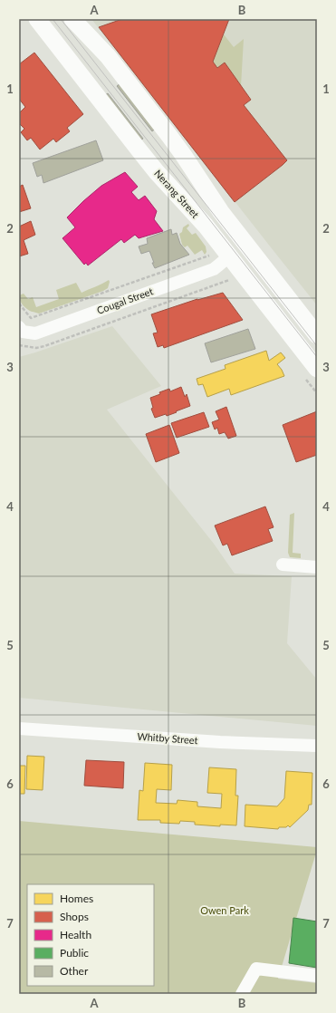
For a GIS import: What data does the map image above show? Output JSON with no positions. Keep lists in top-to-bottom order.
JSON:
{
  "streets": {
    "main road": ["Nerang Street"],
    "street": ["Cougal Street", "Whitby Street"]
  },
  "crossings": [
    ["Nerang Street", "Cougal Street"]
  ],
  "parks": ["Owen Park"],
  "legend": [
    "Homes",
    "Shops",
    "Health",
    "Public",
    "Other"
  ],
  "grid": {
    "columns": ["A", "B"],
    "rows": [
      "1",
      "2",
      "3",
      "4",
      "5",
      "6",
      "7"
    ]
  }
}
